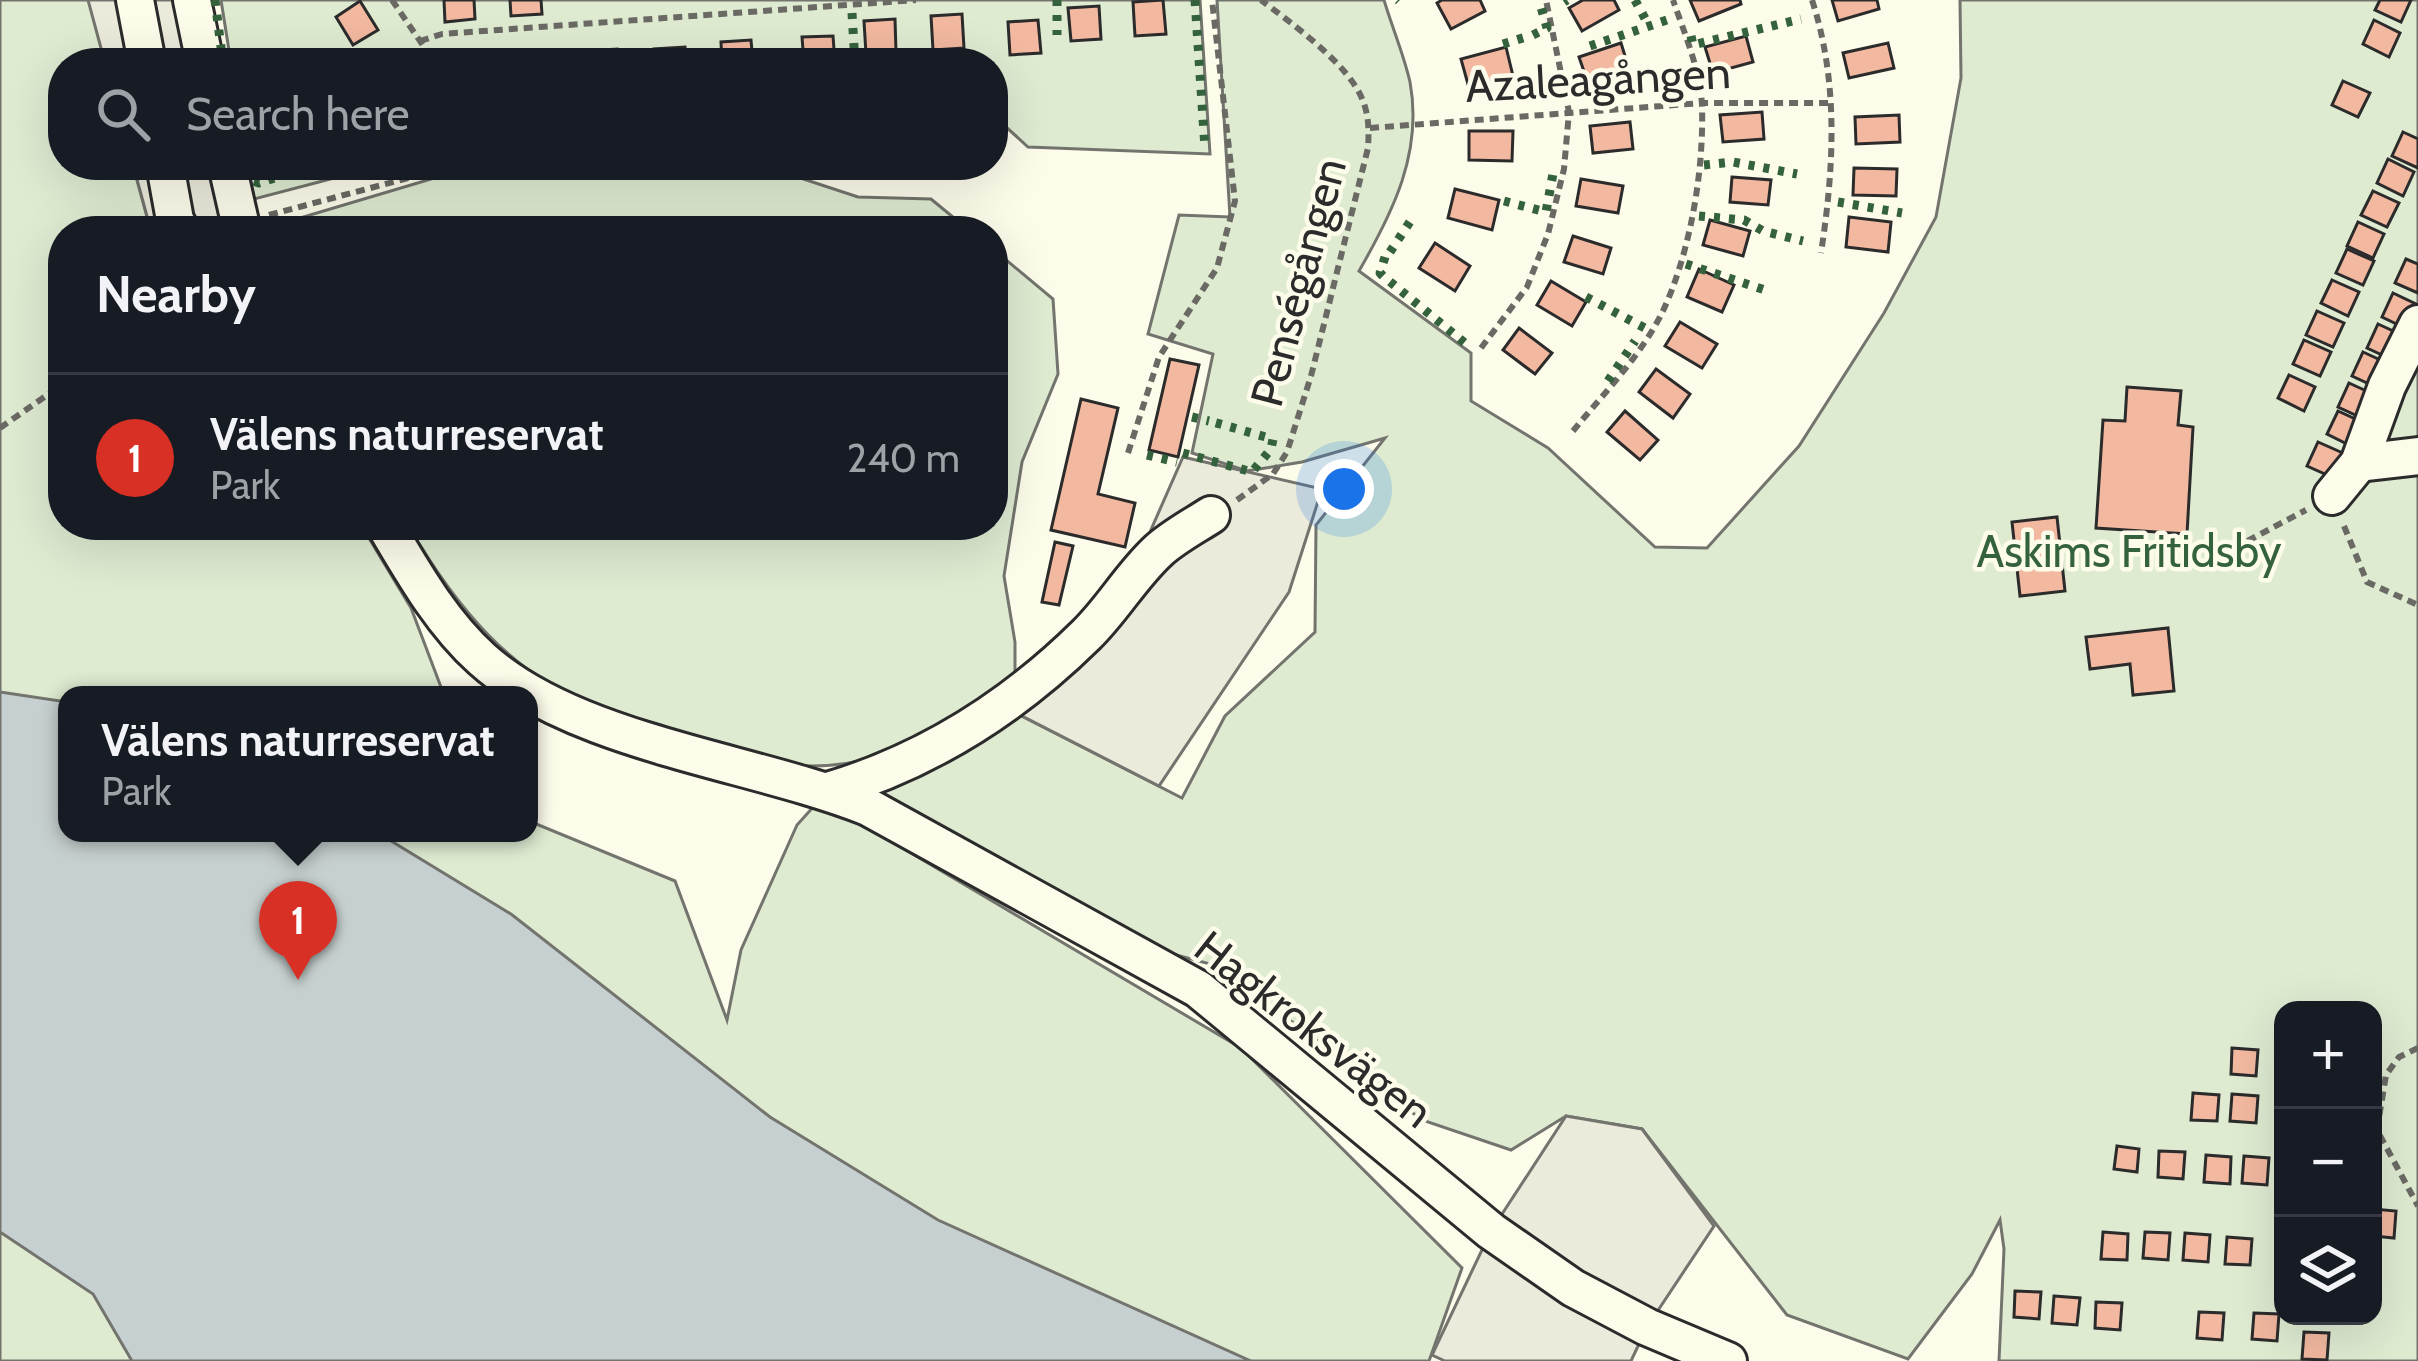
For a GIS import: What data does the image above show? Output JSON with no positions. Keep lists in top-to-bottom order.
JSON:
{
  "streets": {
    "street": ["Hagkroksvägen"],
    "path": ["Azaleagången", "Penségången"]
  },
  "crossings": [
    ["Azaleagången", "Penségången"],
    ["Penségången", "Hagkroksvägen"]
  ],
  "parks": ["Askims Fritidsby"],
  "page": {
    "search": "Search here",
    "heading": "Nearby",
    "list": [
      {
        "mark": "1",
        "name": "Välens naturreservat",
        "note": "Park",
        "value": "240 m"
      }
    ],
    "popup": ["Välens naturreservat", "Park"],
    "pins": "1",
    "map_buttons": ["+", "−"]
  }
}
